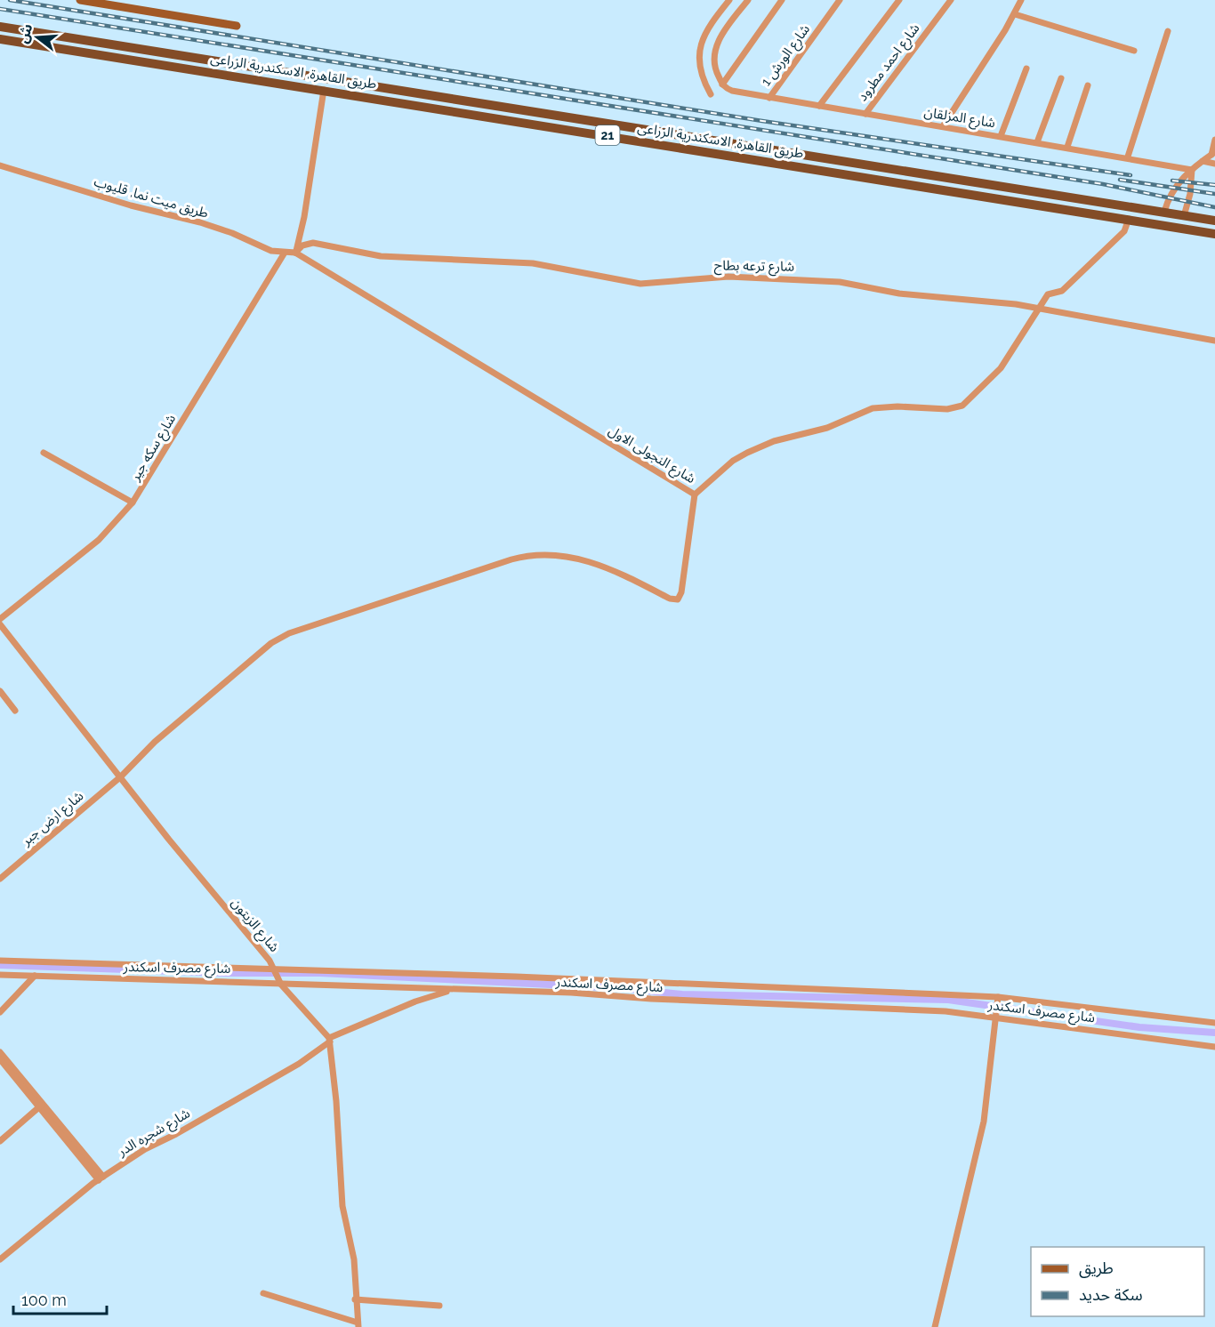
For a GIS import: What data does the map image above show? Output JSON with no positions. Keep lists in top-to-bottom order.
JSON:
{
  "streets": {
    "highway": ["طريق القاهرة, الاسكندرية الزراعى", "21"],
    "street": [
      "شارع الورش 1",
      "شارع احمد مطرود",
      "شارع المزلقان",
      "طريق ميت نما, قليوب",
      "شارع ترعه بطاح",
      "شارع سكه جير",
      "شارع النجولى الاول",
      "شارع ارض جبر",
      "شارع الزيتون",
      "شارع مصرف اسكندر",
      "شارع شجره الدر"
    ]
  },
  "crossings": [
    ["شارع الورش 1", "شارع المزلقان"],
    ["شارع احمد مطرود", "شارع المزلقان"],
    ["طريق القاهرة, الاسكندرية الزراعى", "شارع النجولى الاول"],
    ["طريق ميت نما, قليوب", "شارع ترعه بطاح"],
    ["طريق ميت نما, قليوب", "شارع سكه جير"],
    ["طريق ميت نما, قليوب", "شارع النجولى الاول"],
    ["شارع ترعه بطاح", "شارع النجولى الاول"],
    ["شارع النجولى الاول", "شارع ارض جبر"],
    ["شارع ارض جبر", "شارع الزيتون"],
    ["شارع الزيتون", "شارع مصرف اسكندر"],
    ["شارع الزيتون", "شارع شجره الدر"],
    ["شارع مصرف اسكندر", "شارع شجره الدر"]
  ],
  "legend": ["طريق", "سكة حديد"],
  "scale_bar": "100 m",
  "north": "left"
}
